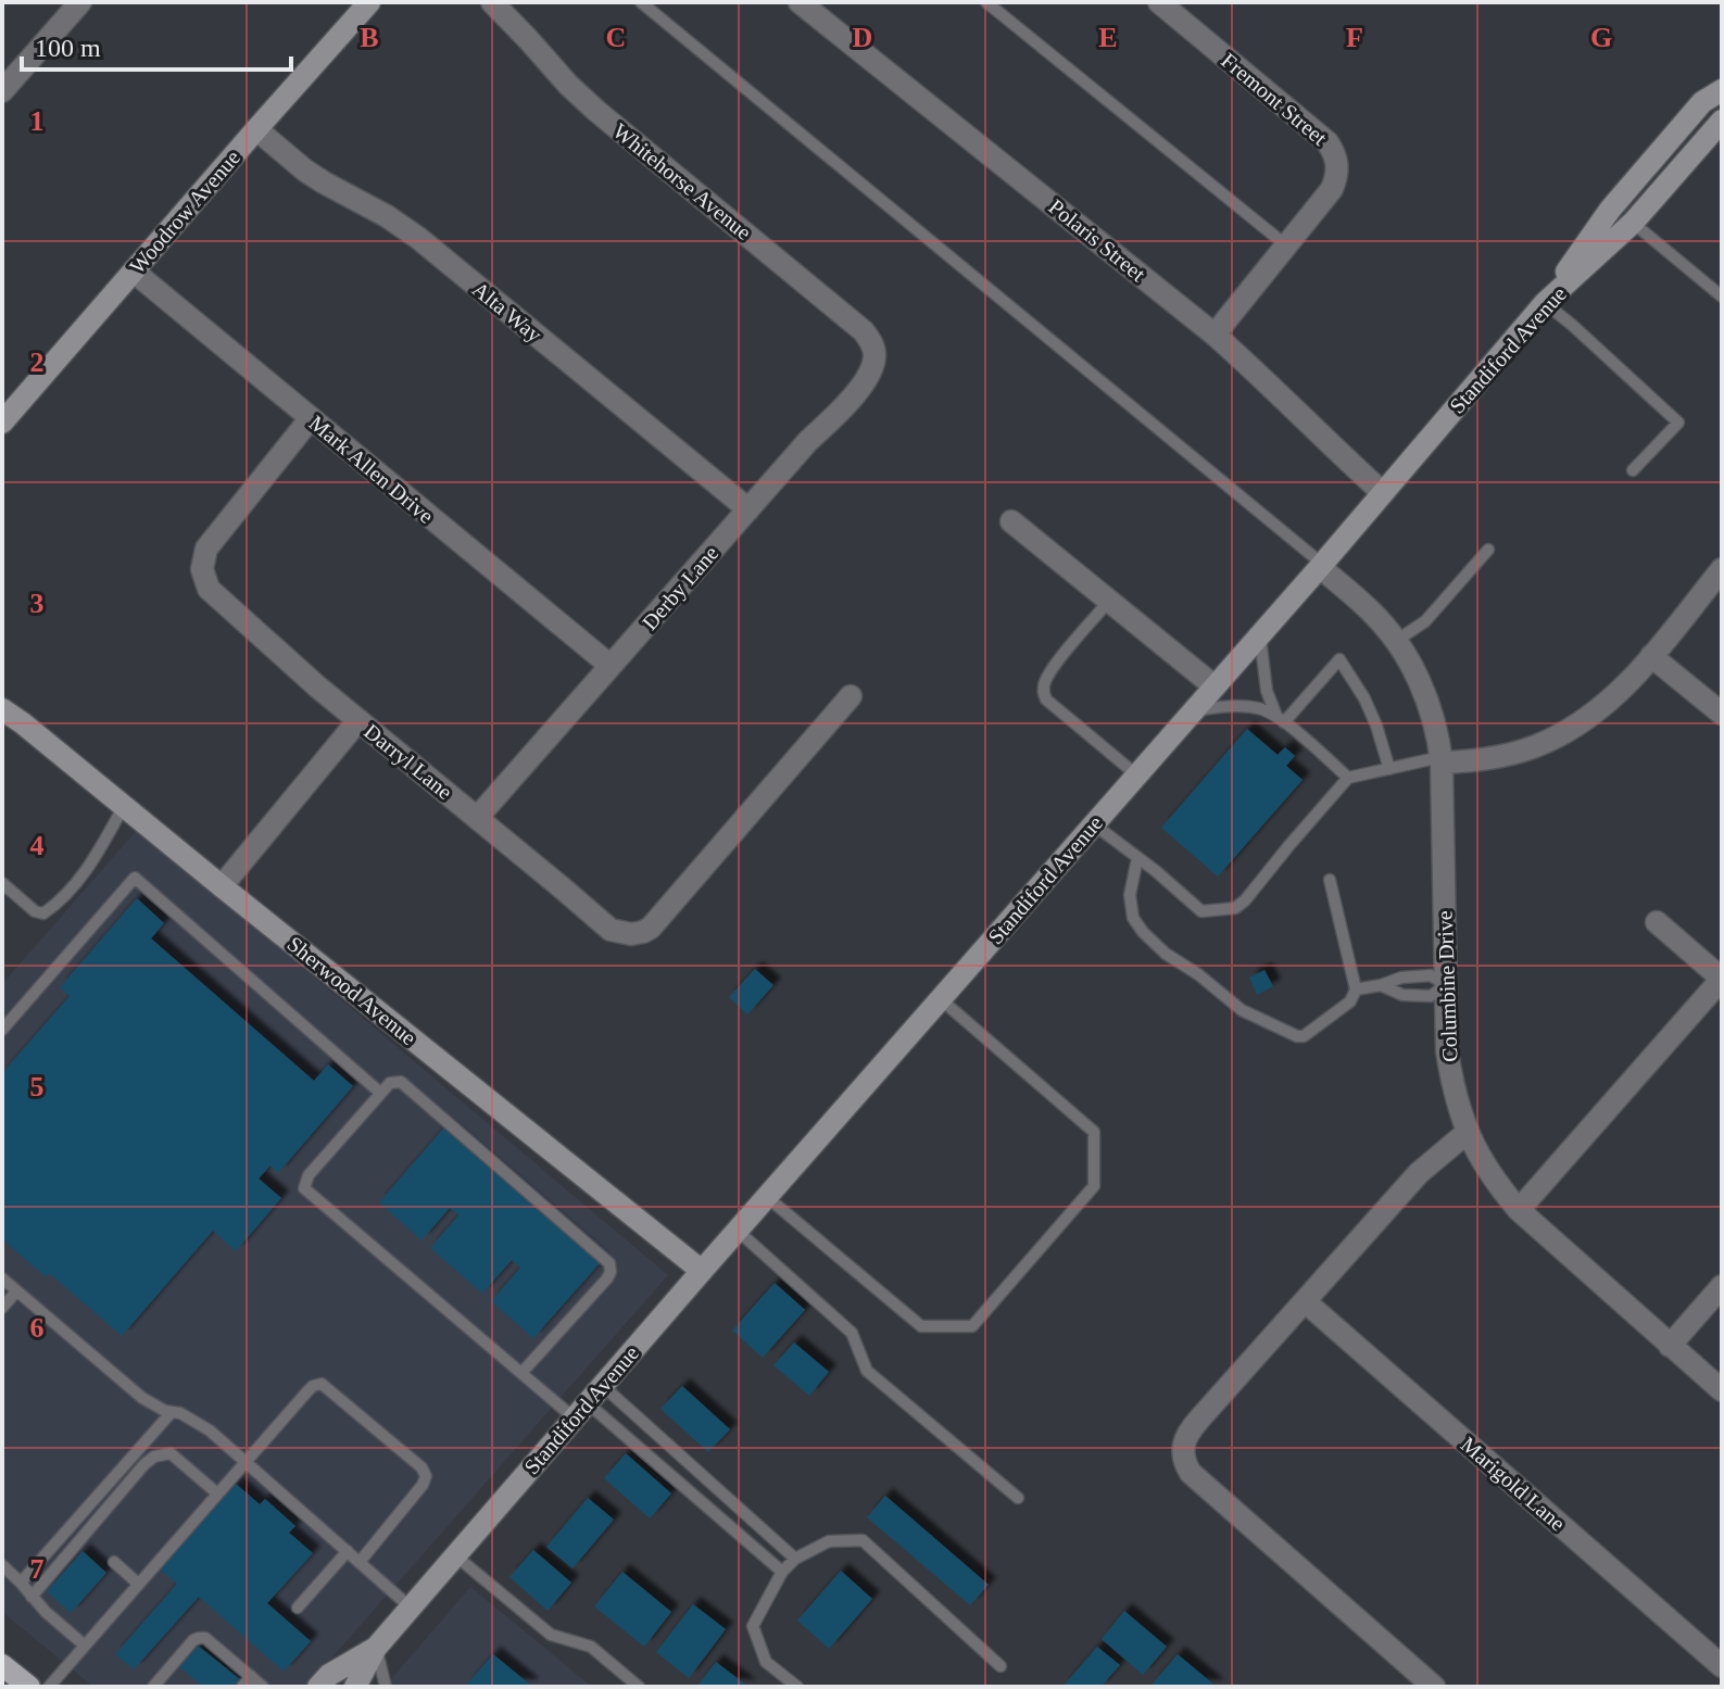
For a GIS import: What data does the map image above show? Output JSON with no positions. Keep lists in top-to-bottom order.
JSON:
{
  "streets": {
    "main road": ["Woodrow Avenue", "Standiford Avenue", "Sherwood Avenue"],
    "street": [
      "Fremont Street",
      "Whitehorse Avenue",
      "Polaris Street",
      "Alta Way",
      "Mark Allen Drive",
      "Derby Lane",
      "Darryl Lane",
      "Columbine Drive",
      "Marigold Lane"
    ]
  },
  "crossings": [
    ["Fremont Street", "Polaris Street"],
    ["Whitehorse Avenue", "Derby Lane"],
    ["Woodrow Avenue", "Alta Way"],
    ["Woodrow Avenue", "Mark Allen Drive"],
    ["Polaris Street", "Standiford Avenue"],
    ["Alta Way", "Derby Lane"],
    ["Standiford Avenue", "Columbine Drive"],
    ["Standiford Avenue", "Sherwood Avenue"],
    ["Mark Allen Drive", "Derby Lane"],
    ["Mark Allen Drive", "Darryl Lane"],
    ["Derby Lane", "Darryl Lane"]
  ],
  "scale_bar": "100 m",
  "grid": {
    "columns": [
      "B",
      "C",
      "D",
      "E",
      "F",
      "G"
    ],
    "rows": [
      "1",
      "2",
      "3",
      "4",
      "5",
      "6",
      "7"
    ]
  }
}
